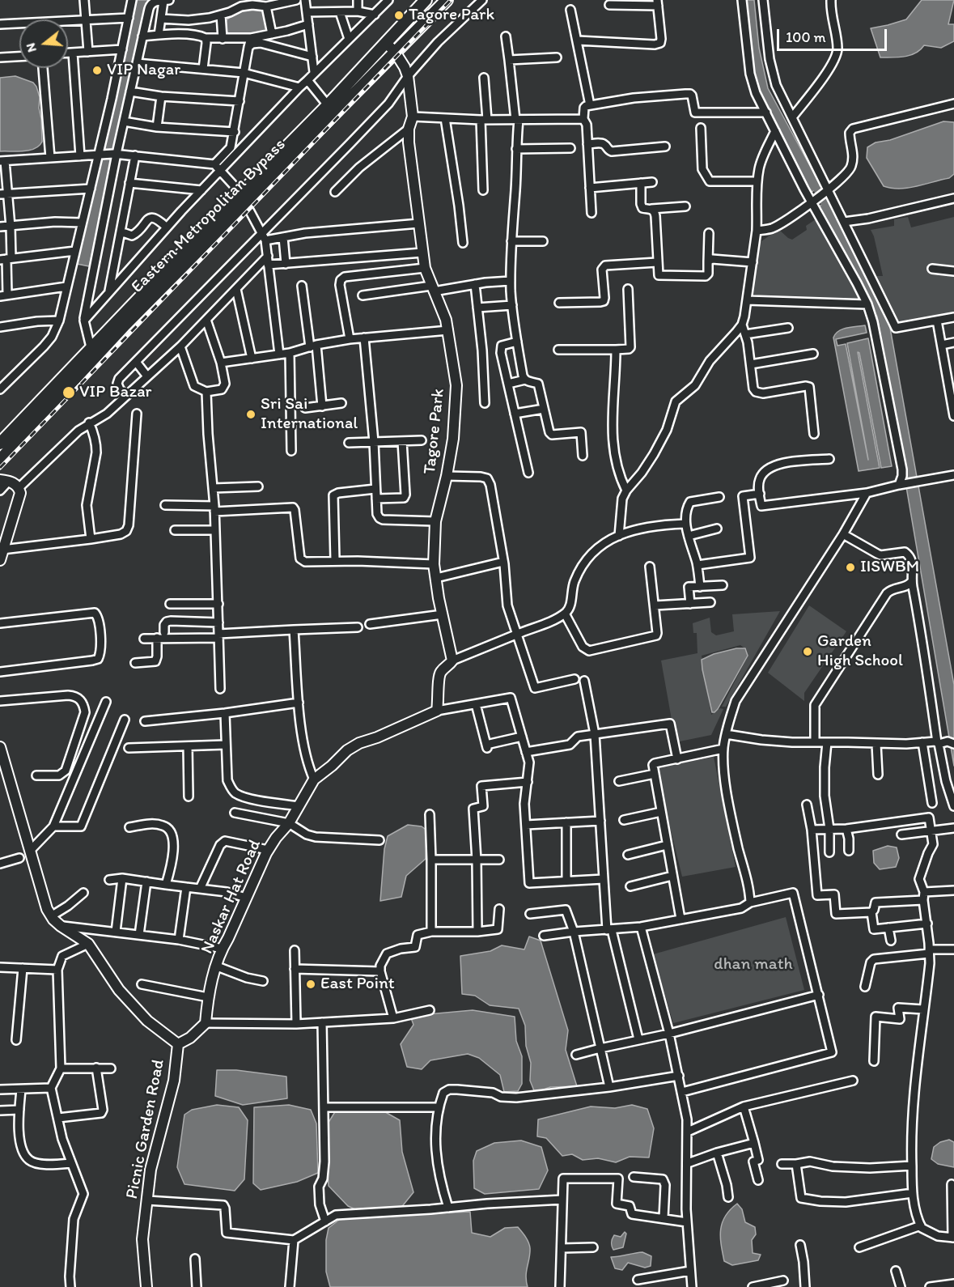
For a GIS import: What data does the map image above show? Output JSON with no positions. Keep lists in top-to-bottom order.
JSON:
{
  "streets": {
    "main road": ["Eastern Metropolitan Bypass"],
    "street": ["Tagore Park", "Naskar Hat Road", "Picnic Garden Road"]
  },
  "crossings": [
    ["Eastern Metropolitan Bypass", "Tagore Park"]
  ],
  "parks": ["dhan math"],
  "places": [
    "Tagore Park",
    "VIP Nagar",
    "VIP Bazar",
    "Sri Sai International",
    "IISWBM",
    "Garden High School",
    "East Point"
  ],
  "scale_bar": "100 m",
  "north": "left"
}
